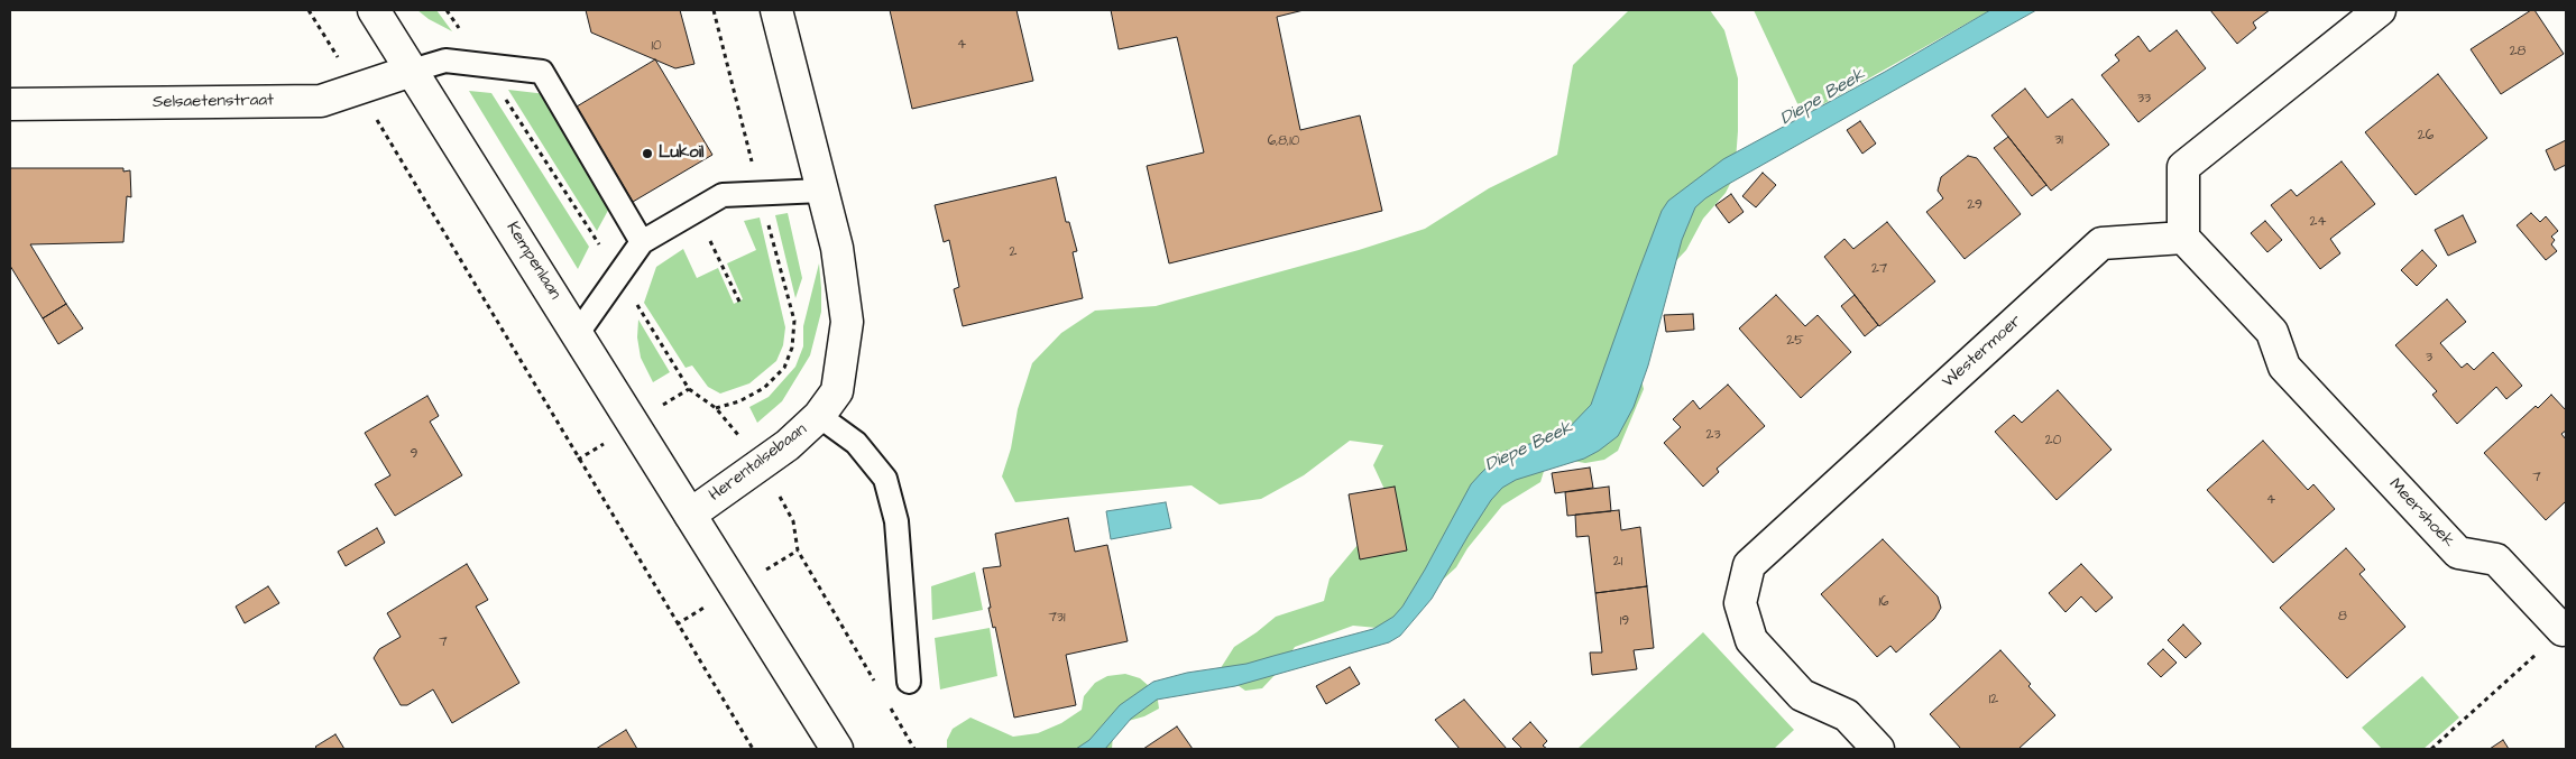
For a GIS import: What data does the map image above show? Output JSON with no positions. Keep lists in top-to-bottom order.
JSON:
{
  "streets": {
    "street": [
      "Selsaetenstraat",
      "Kempenlaan",
      "Westermoer",
      "Herentalsebaan",
      "Meershoek"
    ]
  },
  "crossings": [
    ["Selsaetenstraat", "Kempenlaan"],
    ["Kempenlaan", "Herentalsebaan"],
    ["Westermoer", "Meershoek"]
  ],
  "water": ["Diepe Beek"],
  "places": ["Lukoil"],
  "house_numbers": [
    "4",
    "10",
    "28",
    "33",
    "26",
    "31",
    "6,8,10",
    "29",
    "24",
    "2",
    "27",
    "25",
    "3",
    "23",
    "20",
    "9",
    "7",
    "4",
    "21",
    "16",
    "8",
    "731",
    "19",
    "7",
    "12"
  ]
}
